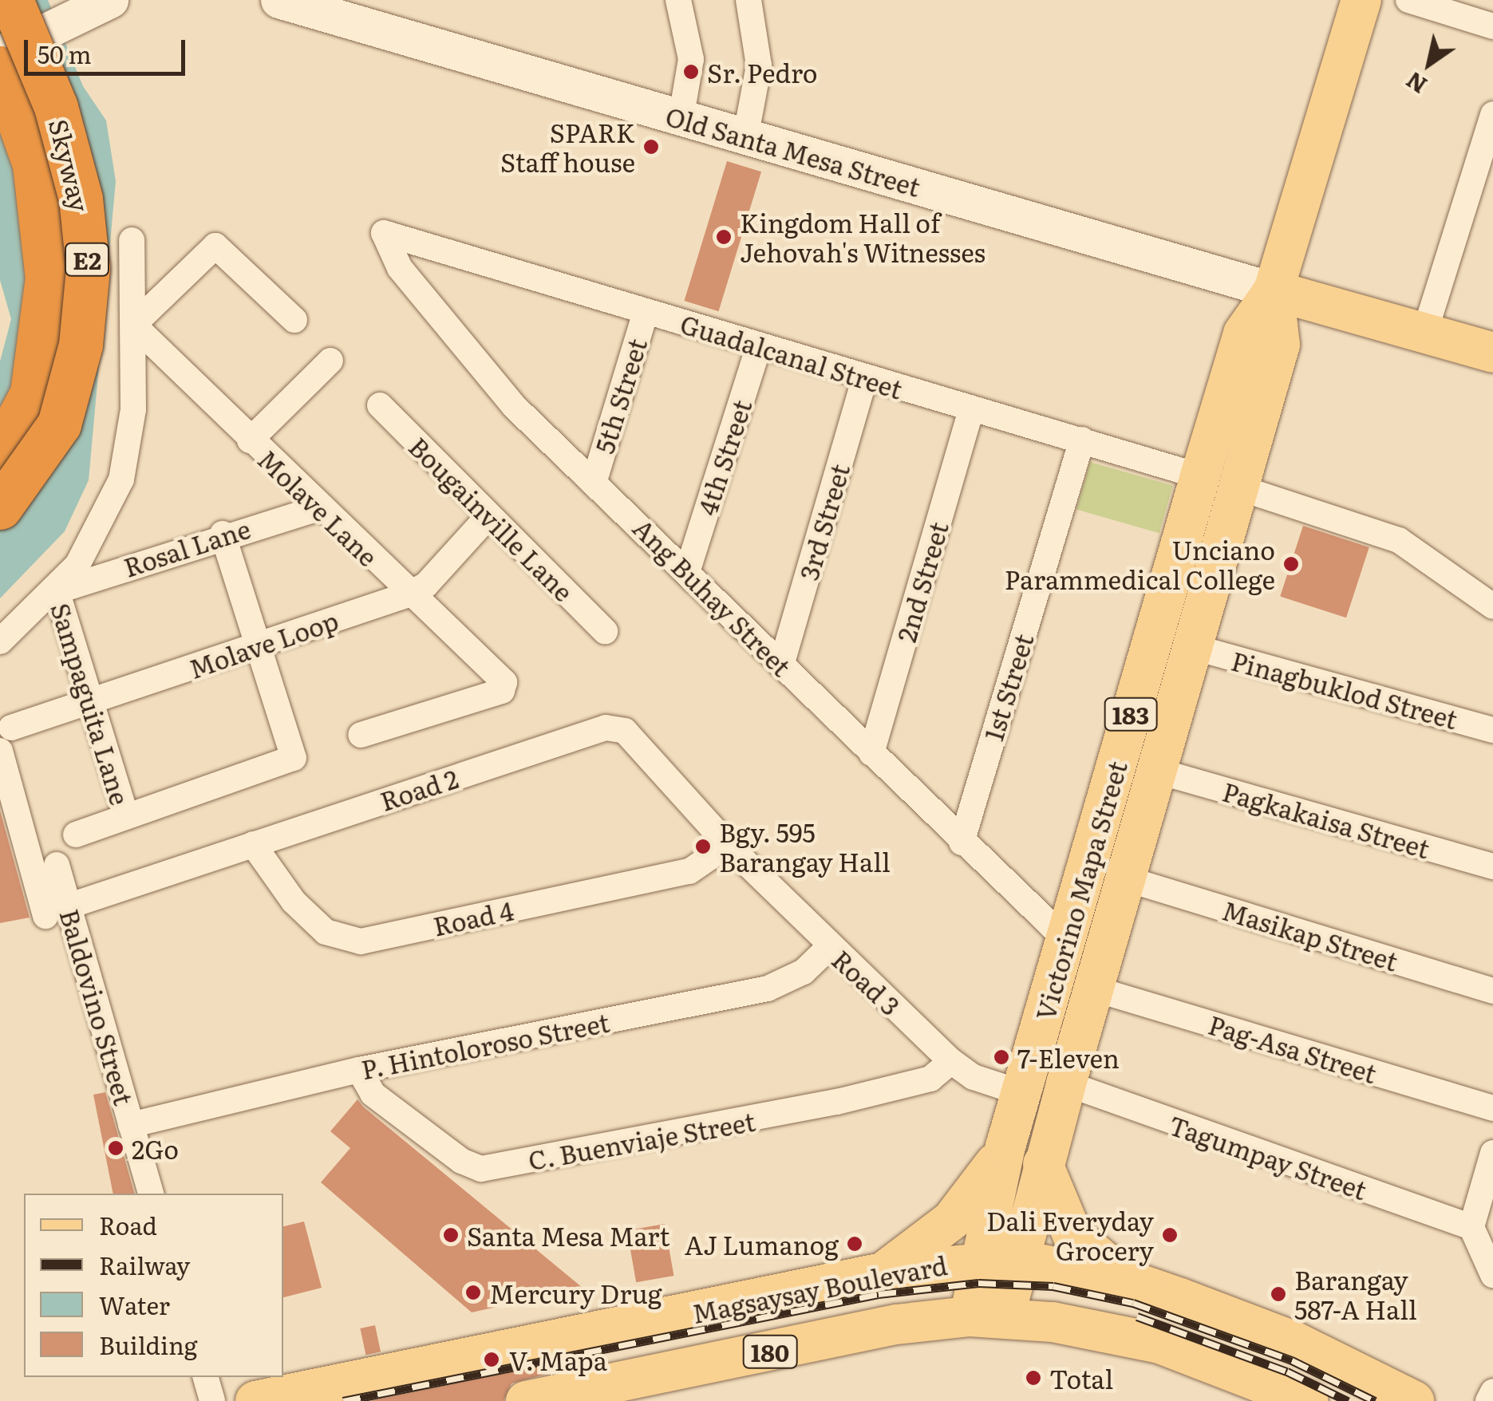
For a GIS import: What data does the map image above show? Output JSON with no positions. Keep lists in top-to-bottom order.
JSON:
{
  "streets": {
    "highway": ["Skyway", "E2"],
    "main road": [
      "Old Santa Mesa Street",
      "183",
      "Victorino Mapa Street",
      "Magsaysay Boulevard",
      "180"
    ],
    "street": [
      "Guadalcanal Street",
      "5th Street",
      "4th Street",
      "Molave Lane",
      "Bougainville Lane",
      "3rd Street",
      "Rosal Lane",
      "2nd Street",
      "Ang Buhay Street",
      "Molave Loop",
      "1st Street",
      "Pinagbuklod Street",
      "Sampaguita Lane",
      "Road 2",
      "Pagkakaisa Street",
      "Road 4",
      "Masikap Street",
      "Road 3",
      "Baldovino Street",
      "P. Hintoloroso Street",
      "Pag-Asa Street",
      "C. Buenviaje Street",
      "Tagumpay Street"
    ]
  },
  "crossings": [
    ["Old Santa Mesa Street", "Victorino Mapa Street"],
    ["Guadalcanal Street", "5th Street"],
    ["Guadalcanal Street", "4th Street"],
    ["Guadalcanal Street", "3rd Street"],
    ["Guadalcanal Street", "2nd Street"],
    ["Guadalcanal Street", "Ang Buhay Street"],
    ["Guadalcanal Street", "1st Street"],
    ["Guadalcanal Street", "Victorino Mapa Street"],
    ["5th Street", "Ang Buhay Street"],
    ["4th Street", "Ang Buhay Street"],
    ["Molave Lane", "Rosal Lane"],
    ["Molave Lane", "Molave Loop"],
    ["Bougainville Lane", "Molave Loop"],
    ["3rd Street", "Ang Buhay Street"],
    ["Rosal Lane", "Sampaguita Lane"],
    ["2nd Street", "Ang Buhay Street"],
    ["Ang Buhay Street", "1st Street"],
    ["Ang Buhay Street", "Victorino Mapa Street"],
    ["Molave Loop", "Sampaguita Lane"],
    ["Pinagbuklod Street", "Victorino Mapa Street"],
    ["Road 2", "Road 4"],
    ["Road 2", "Road 3"],
    ["Road 2", "Baldovino Street"],
    ["Pagkakaisa Street", "Victorino Mapa Street"],
    ["Victorino Mapa Street", "Masikap Street"],
    ["Victorino Mapa Street", "Road 3"],
    ["Victorino Mapa Street", "Pag-Asa Street"],
    ["Victorino Mapa Street", "Tagumpay Street"],
    ["Victorino Mapa Street", "Magsaysay Boulevard"],
    ["Road 4", "Road 3"],
    ["Road 3", "P. Hintoloroso Street"],
    ["Road 3", "C. Buenviaje Street"],
    ["Baldovino Street", "P. Hintoloroso Street"],
    ["P. Hintoloroso Street", "C. Buenviaje Street"]
  ],
  "places": [
    "Sr. Pedro",
    "SPARK Staff house",
    "Kingdom Hall of Jehovah's Witnesses",
    "Unciano Parammedical College",
    "Bgy. 595 Barangay Hall",
    "7-Eleven",
    "2Go",
    "Santa Mesa Mart",
    "Dali Everyday Grocery",
    "AJ Lumanog",
    "Mercury Drug",
    "Barangay 587-A Hall",
    "V. Mapa",
    "Total"
  ],
  "legend": [
    "Road",
    "Railway",
    "Water",
    "Building"
  ],
  "scale_bar": "50 m",
  "north": "bottom left"
}
